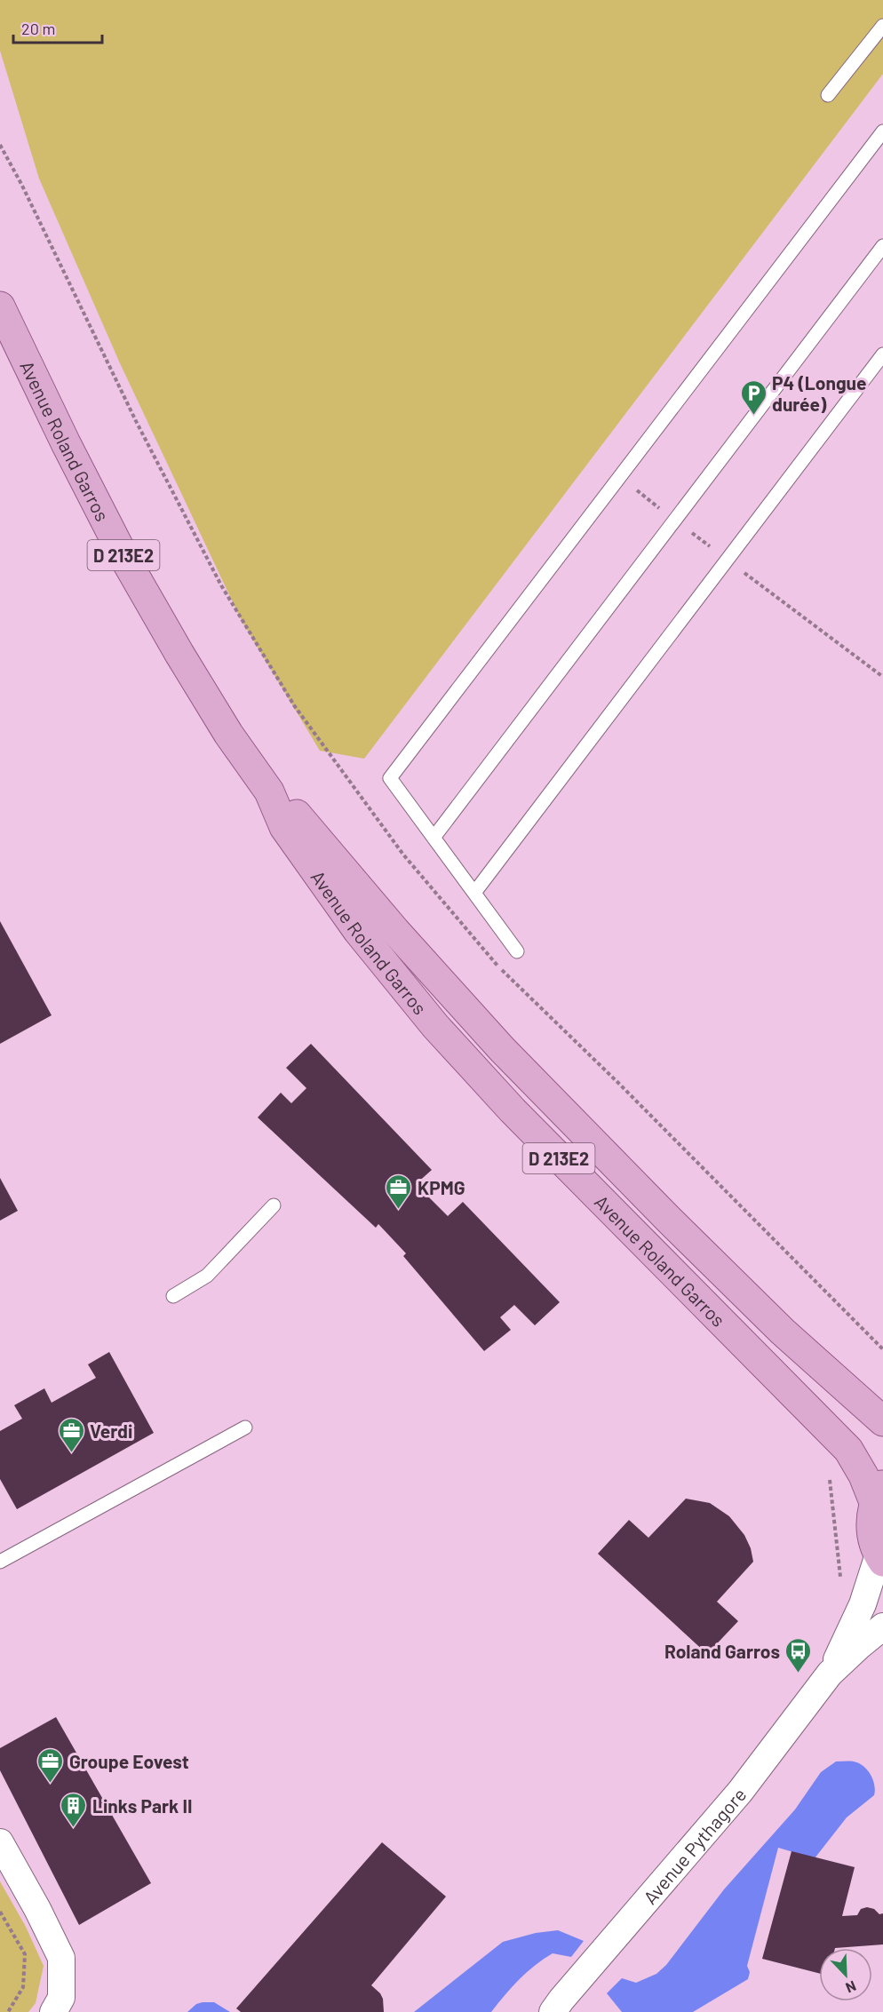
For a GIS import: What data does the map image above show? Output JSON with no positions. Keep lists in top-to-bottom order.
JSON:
{
  "streets": {
    "main road": ["Avenue Roland Garros", "D 213E2"],
    "street": ["Avenue Pythagore"]
  },
  "places": {
    "parking": ["P4 (Longue durée)"],
    "office": ["KPMG", "Verdi", "Groupe Eovest"],
    "bus stop": ["Roland Garros"],
    "building": ["Links Park II"]
  },
  "scale_bar": "20 m",
  "north": "bottom right"
}
